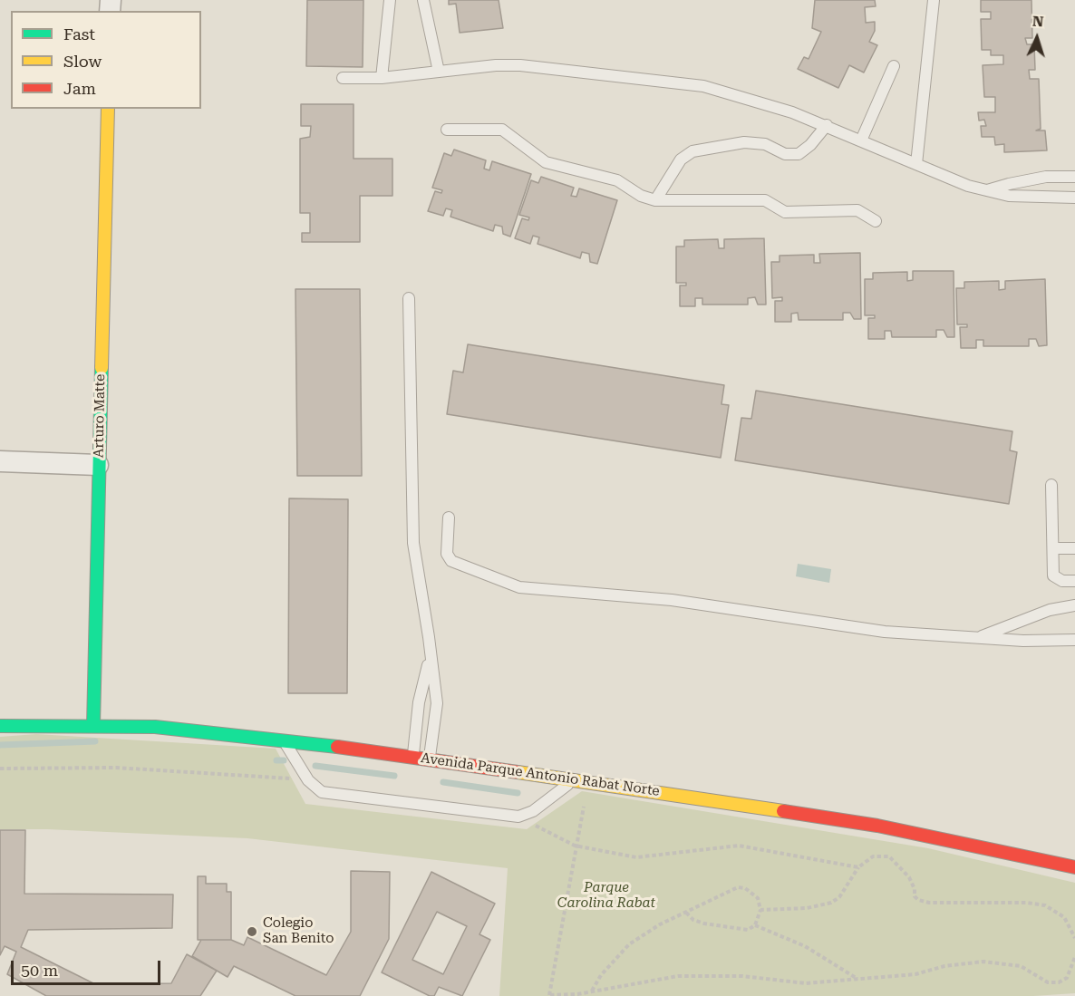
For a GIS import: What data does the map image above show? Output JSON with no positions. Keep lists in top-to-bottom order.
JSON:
{
  "streets": {
    "street": ["Arturo Matte", "Avenida Parque Antonio Rabat Norte"]
  },
  "crossings": [
    ["Arturo Matte", "Avenida Parque Antonio Rabat Norte"]
  ],
  "parks": ["Parque Carolina Rabat"],
  "places": ["Colegio San Benito"],
  "legend": ["Fast", "Slow", "Jam"],
  "scale_bar": "50 m",
  "north": "top"
}
